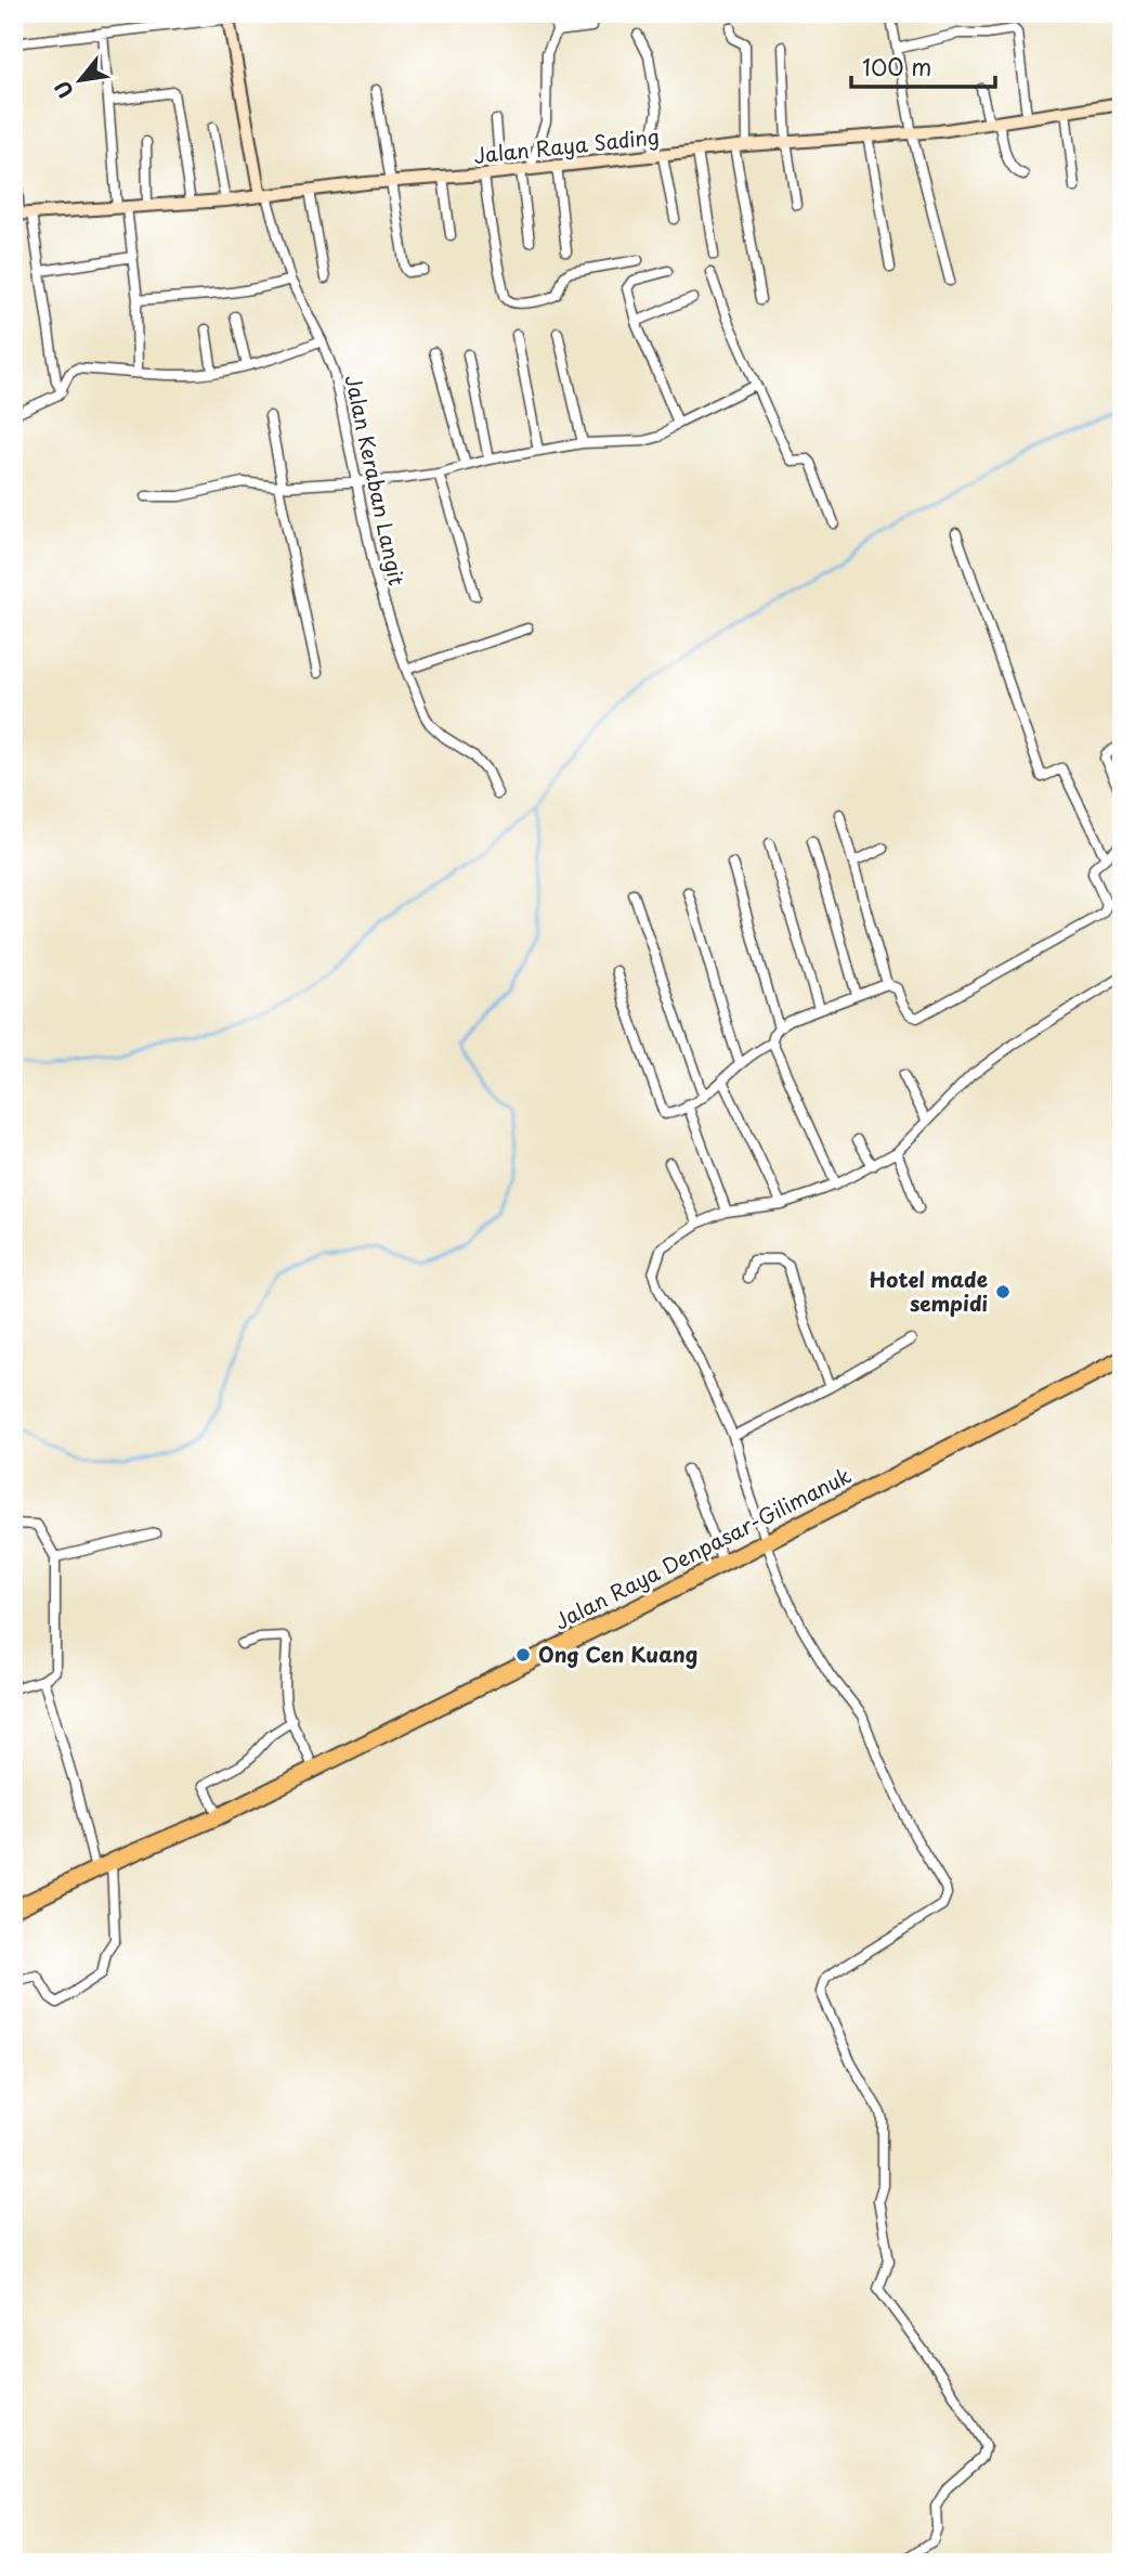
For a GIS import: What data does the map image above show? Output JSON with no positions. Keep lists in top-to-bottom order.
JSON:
{
  "streets": {
    "highway": ["Jalan Raya Denpasar-Gilimanuk"],
    "street": ["Jalan Raya Sading", "Jalan Keraban Langit"]
  },
  "crossings": [
    ["Jalan Raya Sading", "Jalan Keraban Langit"]
  ],
  "places": ["Hotel made sempidi", "Ong Cen Kuang"],
  "scale_bar": "100 m",
  "north": "bottom left"
}
